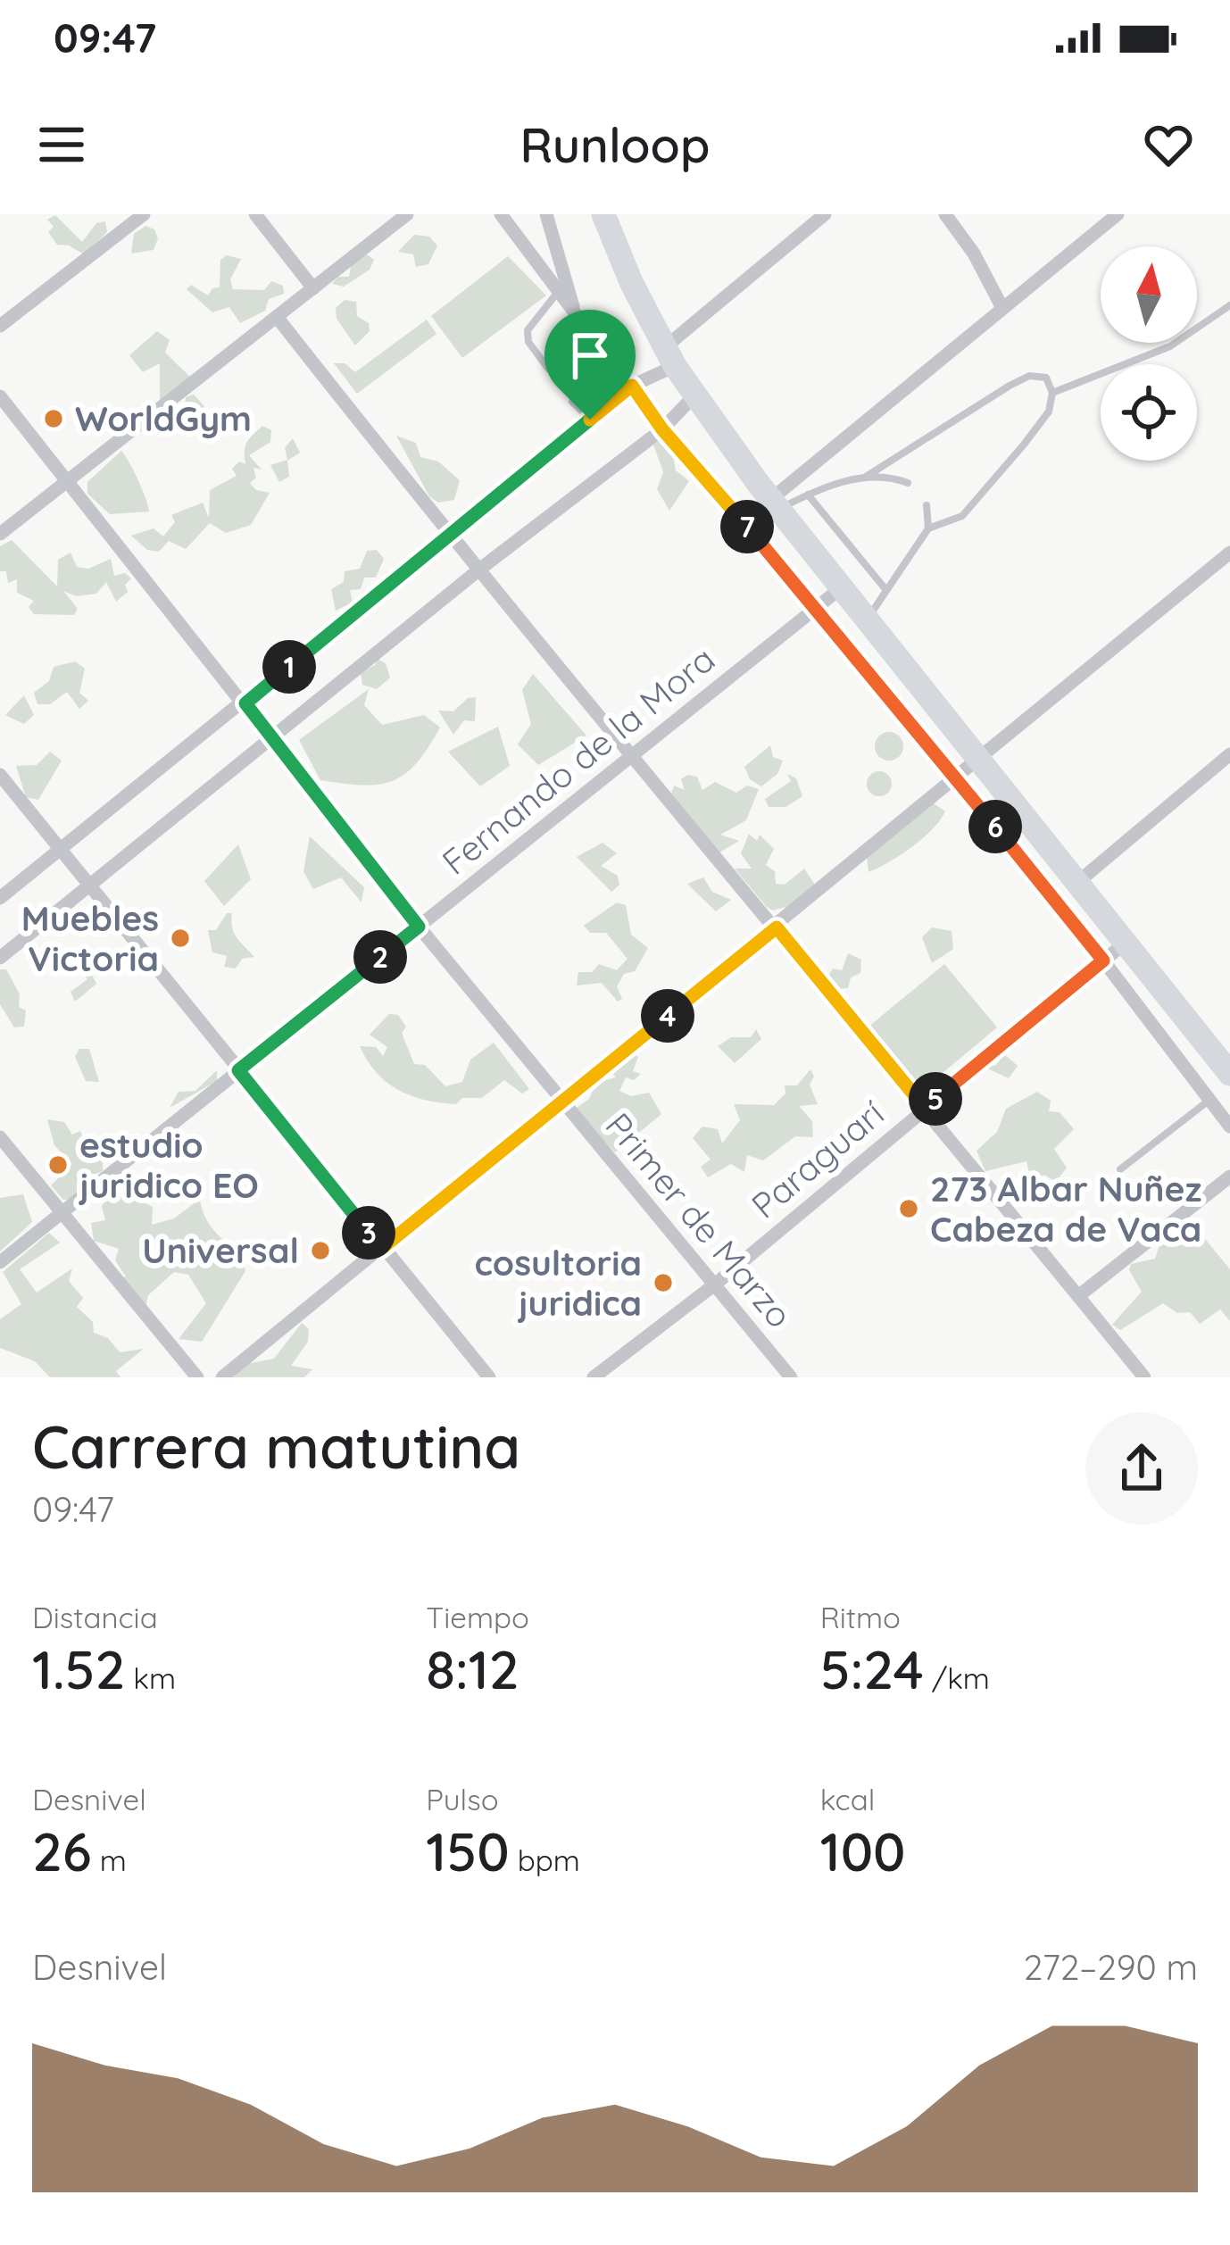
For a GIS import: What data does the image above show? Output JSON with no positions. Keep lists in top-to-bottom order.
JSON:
{
  "streets": {
    "street": ["Fernando de la Mora", "Paraguarí", "Primer de Marzo"]
  },
  "crossings": [
    ["Fernando de la Mora", "Primer de Marzo"],
    ["Paraguarí", "Primer de Marzo"]
  ],
  "places": [
    "WorldGym",
    "Muebles Victoria",
    "estudio juridico EO",
    "273 Albar Nuñez Cabeza de Vaca",
    "Universal",
    "cosultoria juridica"
  ],
  "north": "top",
  "page": {
    "status": "09:47",
    "header": "Runloop",
    "pins": [
      "7",
      "1",
      "6",
      "2",
      "4",
      "5",
      "3"
    ],
    "heading": ["Carrera matutina", "09:47"],
    "stats": [
      ["Distancia", "1.52 km"],
      ["Tiempo", "8:12"],
      ["Ritmo", "5:24 /km"],
      ["Desnivel", "26 m"],
      ["Pulso", "150 bpm"],
      ["kcal", "100"]
    ],
    "chart": ["Desnivel", "272–290 m"]
  }
}
